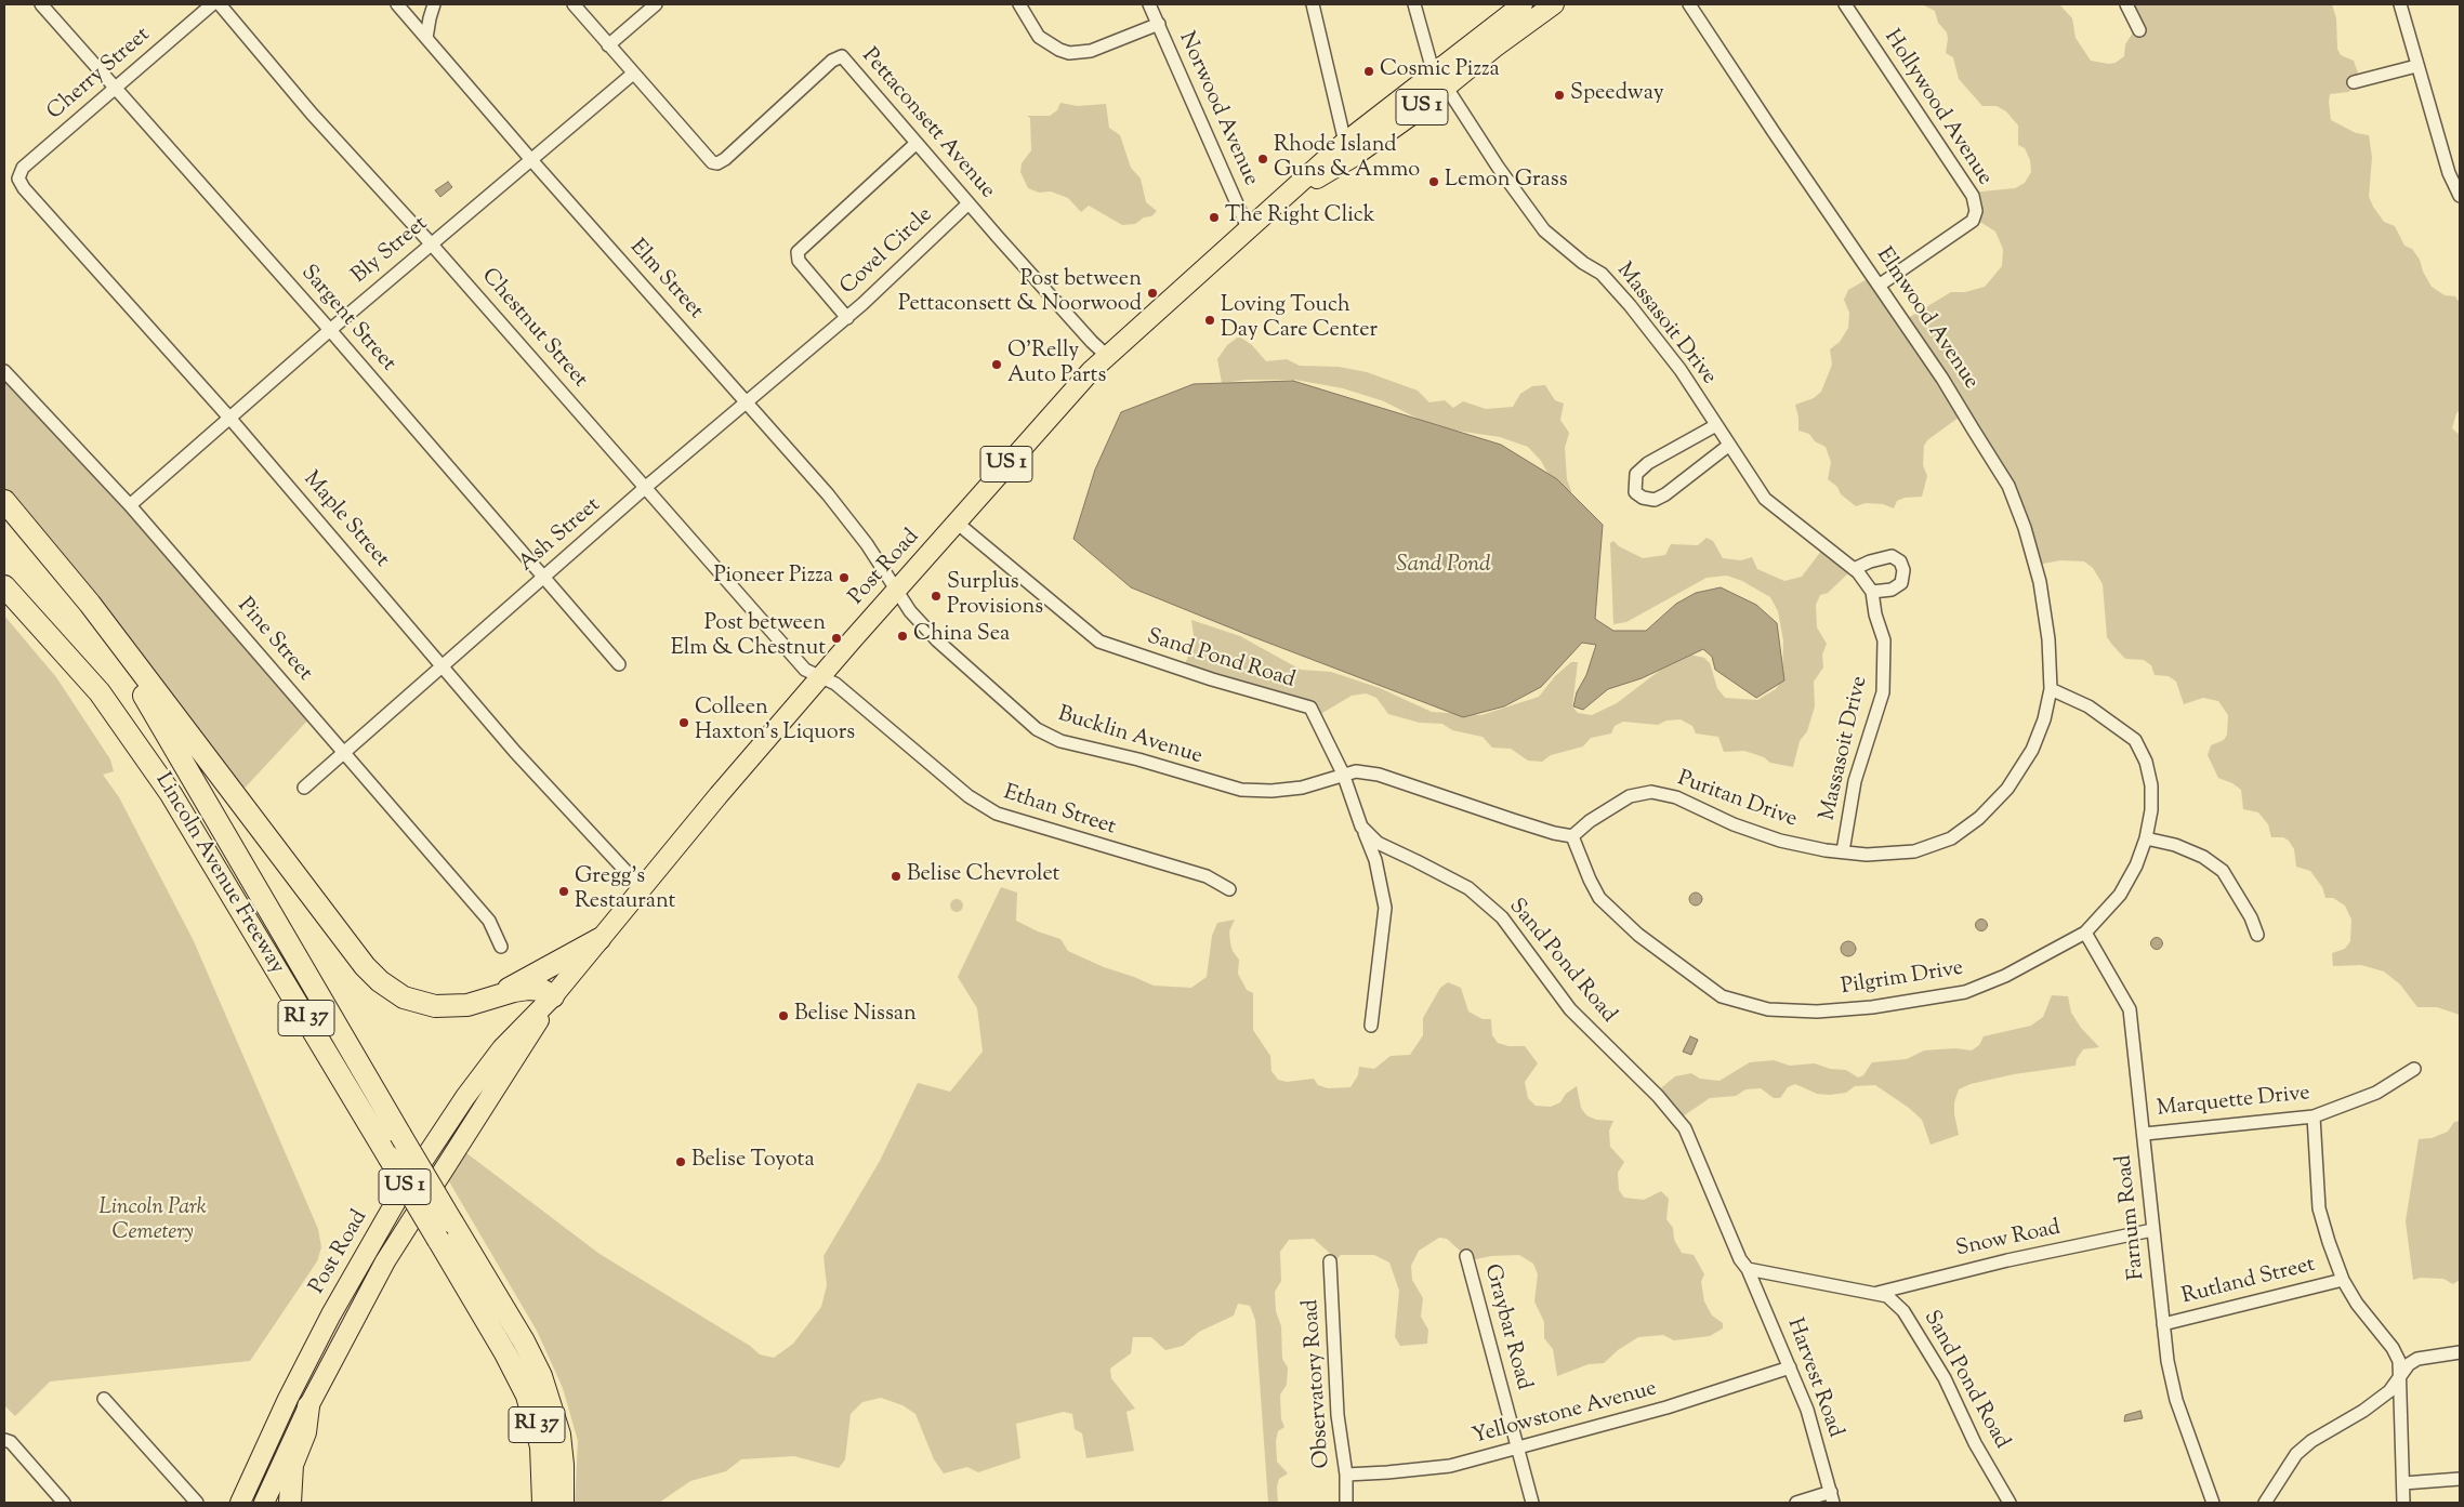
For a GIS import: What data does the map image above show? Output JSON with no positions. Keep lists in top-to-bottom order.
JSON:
{
  "streets": {
    "highway": ["Lincoln Avenue Freeway", "RI 37"],
    "main road": ["US 1", "Post Road"],
    "street": [
      "Cherry Street",
      "Hollywood Avenue",
      "Norwood Avenue",
      "Pettaconsett Avenue",
      "Bly Street",
      "Covel Circle",
      "Elm Street",
      "Sargent Street",
      "Elmwood Avenue",
      "Massasoit Drive",
      "Chestnut Street",
      "Maple Street",
      "Ash Street",
      "Pine Street",
      "Sand Pond Road",
      "Bucklin Avenue",
      "Puritan Drive",
      "Ethan Street",
      "Pilgrim Drive",
      "Marquette Drive",
      "Farnum Road",
      "Snow Road",
      "Rutland Street",
      "Graybar Road",
      "Harvest Road",
      "Observatory Road",
      "Yellowstone Avenue"
    ]
  },
  "crossings": [
    ["Cherry Street", "Sargent Street"],
    ["Cherry Street", "Maple Street"],
    ["Hollywood Avenue", "Elmwood Avenue"],
    ["Norwood Avenue", "Post Road"],
    ["Pettaconsett Avenue", "Bly Street"],
    ["Pettaconsett Avenue", "Covel Circle"],
    ["Pettaconsett Avenue", "Post Road"],
    ["Bly Street", "Elm Street"],
    ["Bly Street", "Sargent Street"],
    ["Bly Street", "Chestnut Street"],
    ["Bly Street", "Maple Street"],
    ["Bly Street", "Pine Street"],
    ["Covel Circle", "Ash Street"],
    ["Elm Street", "Ash Street"],
    ["Elm Street", "Post Road"],
    ["Elm Street", "Bucklin Avenue"],
    ["Sargent Street", "Ash Street"],
    ["Elmwood Avenue", "Puritan Drive"],
    ["Elmwood Avenue", "Pilgrim Drive"],
    ["Massasoit Drive", "Post Road"],
    ["Massasoit Drive", "Puritan Drive"],
    ["Chestnut Street", "Ash Street"],
    ["Chestnut Street", "Post Road"],
    ["Chestnut Street", "Ethan Street"],
    ["Maple Street", "Ash Street"],
    ["Maple Street", "Post Road"],
    ["Ash Street", "Pine Street"],
    ["Post Road", "Sand Pond Road"],
    ["Post Road", "Bucklin Avenue"],
    ["Post Road", "Ethan Street"],
    ["Sand Pond Road", "Bucklin Avenue"],
    ["Sand Pond Road", "Snow Road"],
    ["Sand Pond Road", "Harvest Road"],
    ["Puritan Drive", "Pilgrim Drive"],
    ["Pilgrim Drive", "Farnum Road"],
    ["Marquette Drive", "Farnum Road"],
    ["Farnum Road", "Snow Road"],
    ["Farnum Road", "Rutland Street"],
    ["Graybar Road", "Yellowstone Avenue"],
    ["Harvest Road", "Yellowstone Avenue"],
    ["Observatory Road", "Yellowstone Avenue"]
  ],
  "water": ["Sand Pond"],
  "parks": ["Lincoln Park Cemetery"],
  "places": [
    "Cosmic Pizza",
    "Speedway",
    "Rhode Island Guns & Ammo",
    "Lemon Grass",
    "The Right Click",
    "Post between Pettaconsett & Noorwood",
    "Loving Touch Day Care Center",
    "O'Relly Auto Parts",
    "Pioneer Pizza",
    "Surplus Provisions",
    "China Sea",
    "Post between Elm & Chestnut",
    "Colleen Haxton's Liquors",
    "Belise Chevrolet",
    "Gregg's Restaurant",
    "Belise Nissan",
    "Belise Toyota"
  ]
}
